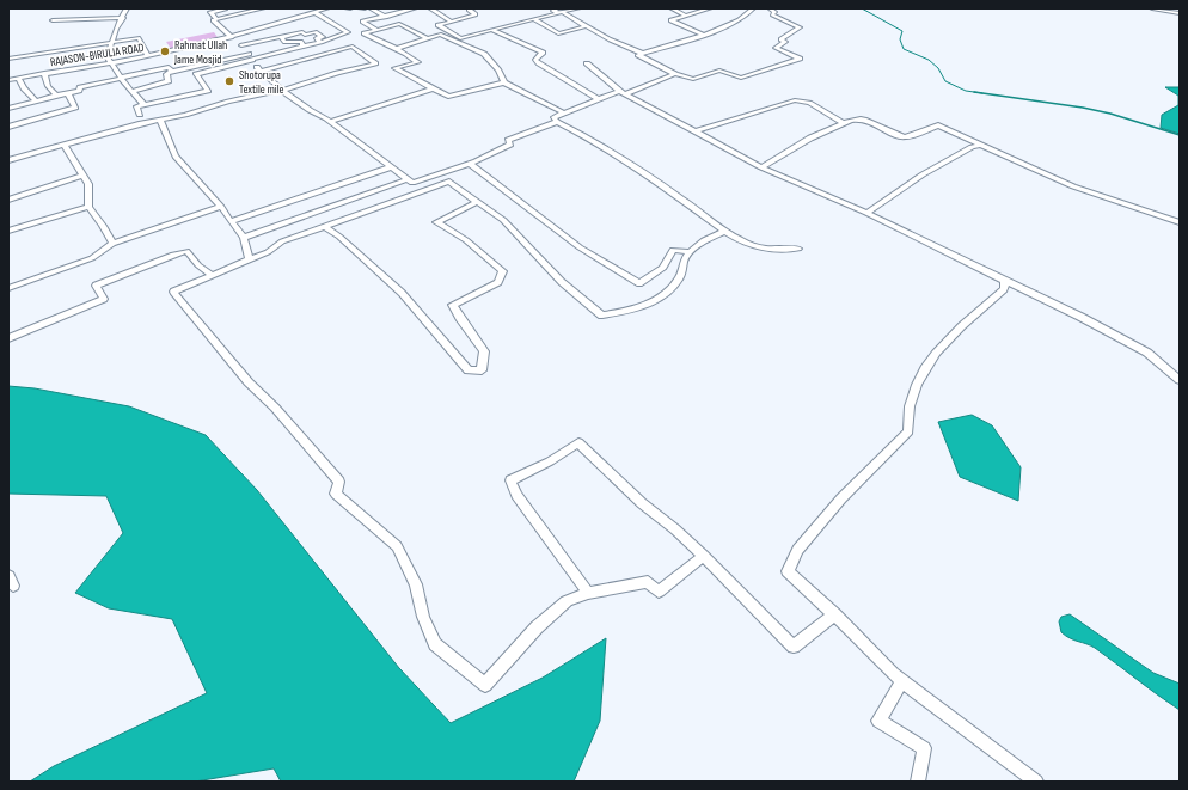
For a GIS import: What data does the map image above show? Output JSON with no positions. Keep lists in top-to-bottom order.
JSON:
{
  "streets": {
    "street": ["RAJASON-BIRULIA ROAD"]
  },
  "places": ["Rahmat Ullah Jame Mosjid", "Shotorupa Textile mile"]
}
